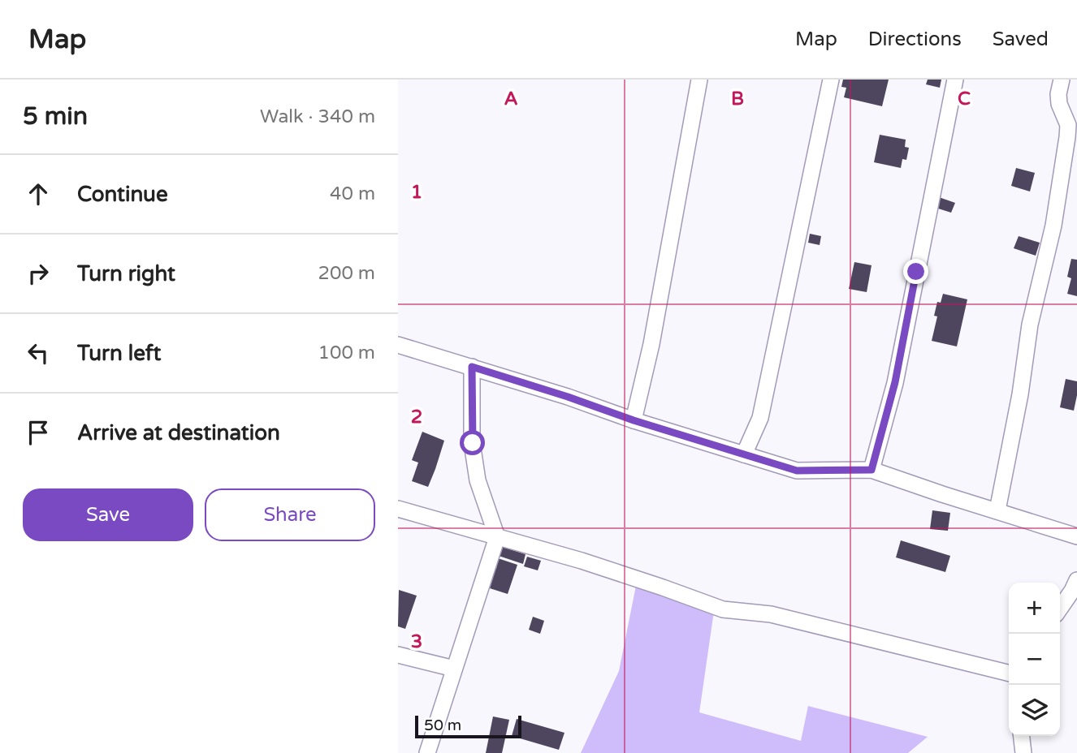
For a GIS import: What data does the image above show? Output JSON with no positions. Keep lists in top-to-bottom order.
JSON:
{
  "scale_bar": "50 m",
  "page": {
    "header": "Map",
    "nav": ["Map", "Directions", "Saved"],
    "heading": ["5 min", "Walk · 340 m"],
    "list": [
      ["Continue", "40 m"],
      ["Turn right", "200 m"],
      ["Turn left", "100 m"],
      "Arrive at destination"
    ],
    "buttons": ["Save", "Share"],
    "map_buttons": ["+", "−"],
    "scale": "50 m"
  },
  "grid": {
    "columns": ["A", "B", "C"],
    "rows": ["1", "2", "3"]
  }
}
